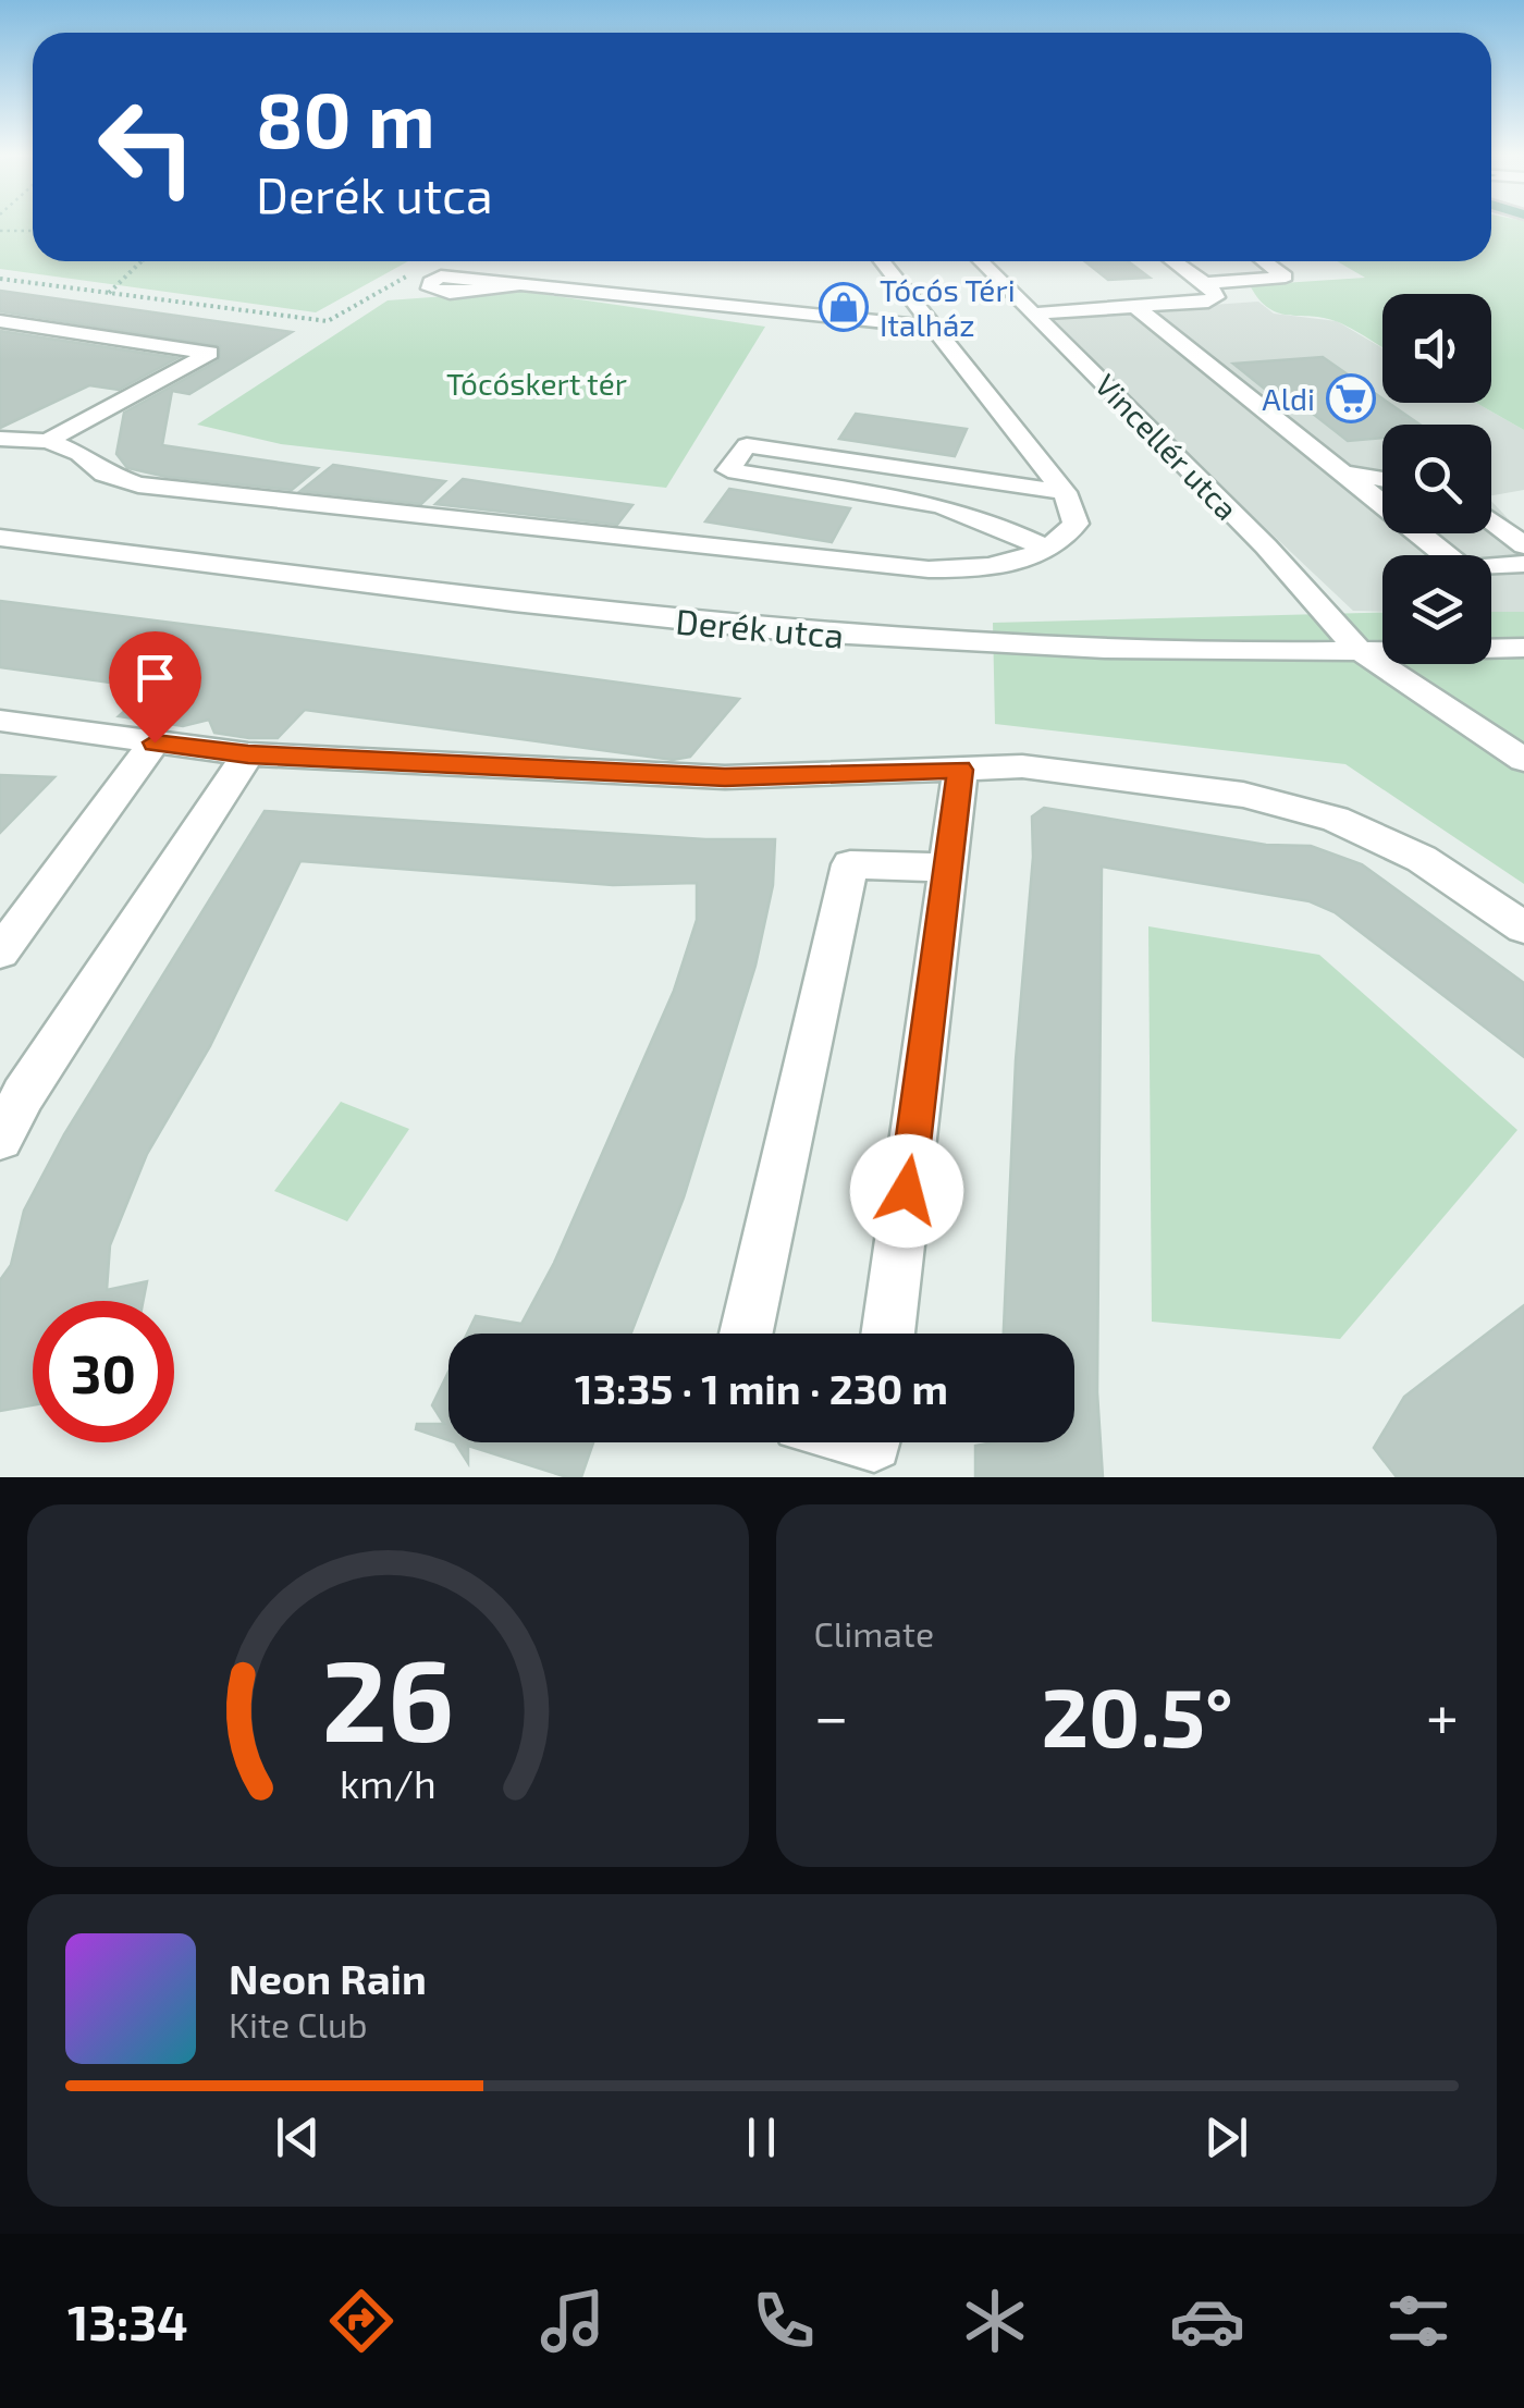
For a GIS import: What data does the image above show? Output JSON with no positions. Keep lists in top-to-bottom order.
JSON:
{
  "streets": {
    "street": ["Vincellér utca", "Derék utca"]
  },
  "crossings": [
    ["Vincellér utca", "Derék utca"]
  ],
  "parks": ["Tócóskert tér"],
  "places": {
    "shop": ["Tócós Téri Italház"],
    "supermarket": ["Aldi"]
  },
  "page": {
    "turn": ["80 m", "Derék utca"],
    "limit": "30",
    "trip": "13:35 · 1 min · 230 m",
    "tile": "Climate",
    "heat": ["−", "20.5°", "+"],
    "song": ["Neon Rain", "Kite Club"],
    "tabs": "13:34",
    "gauge": ["26", "km/h"]
  }
}
